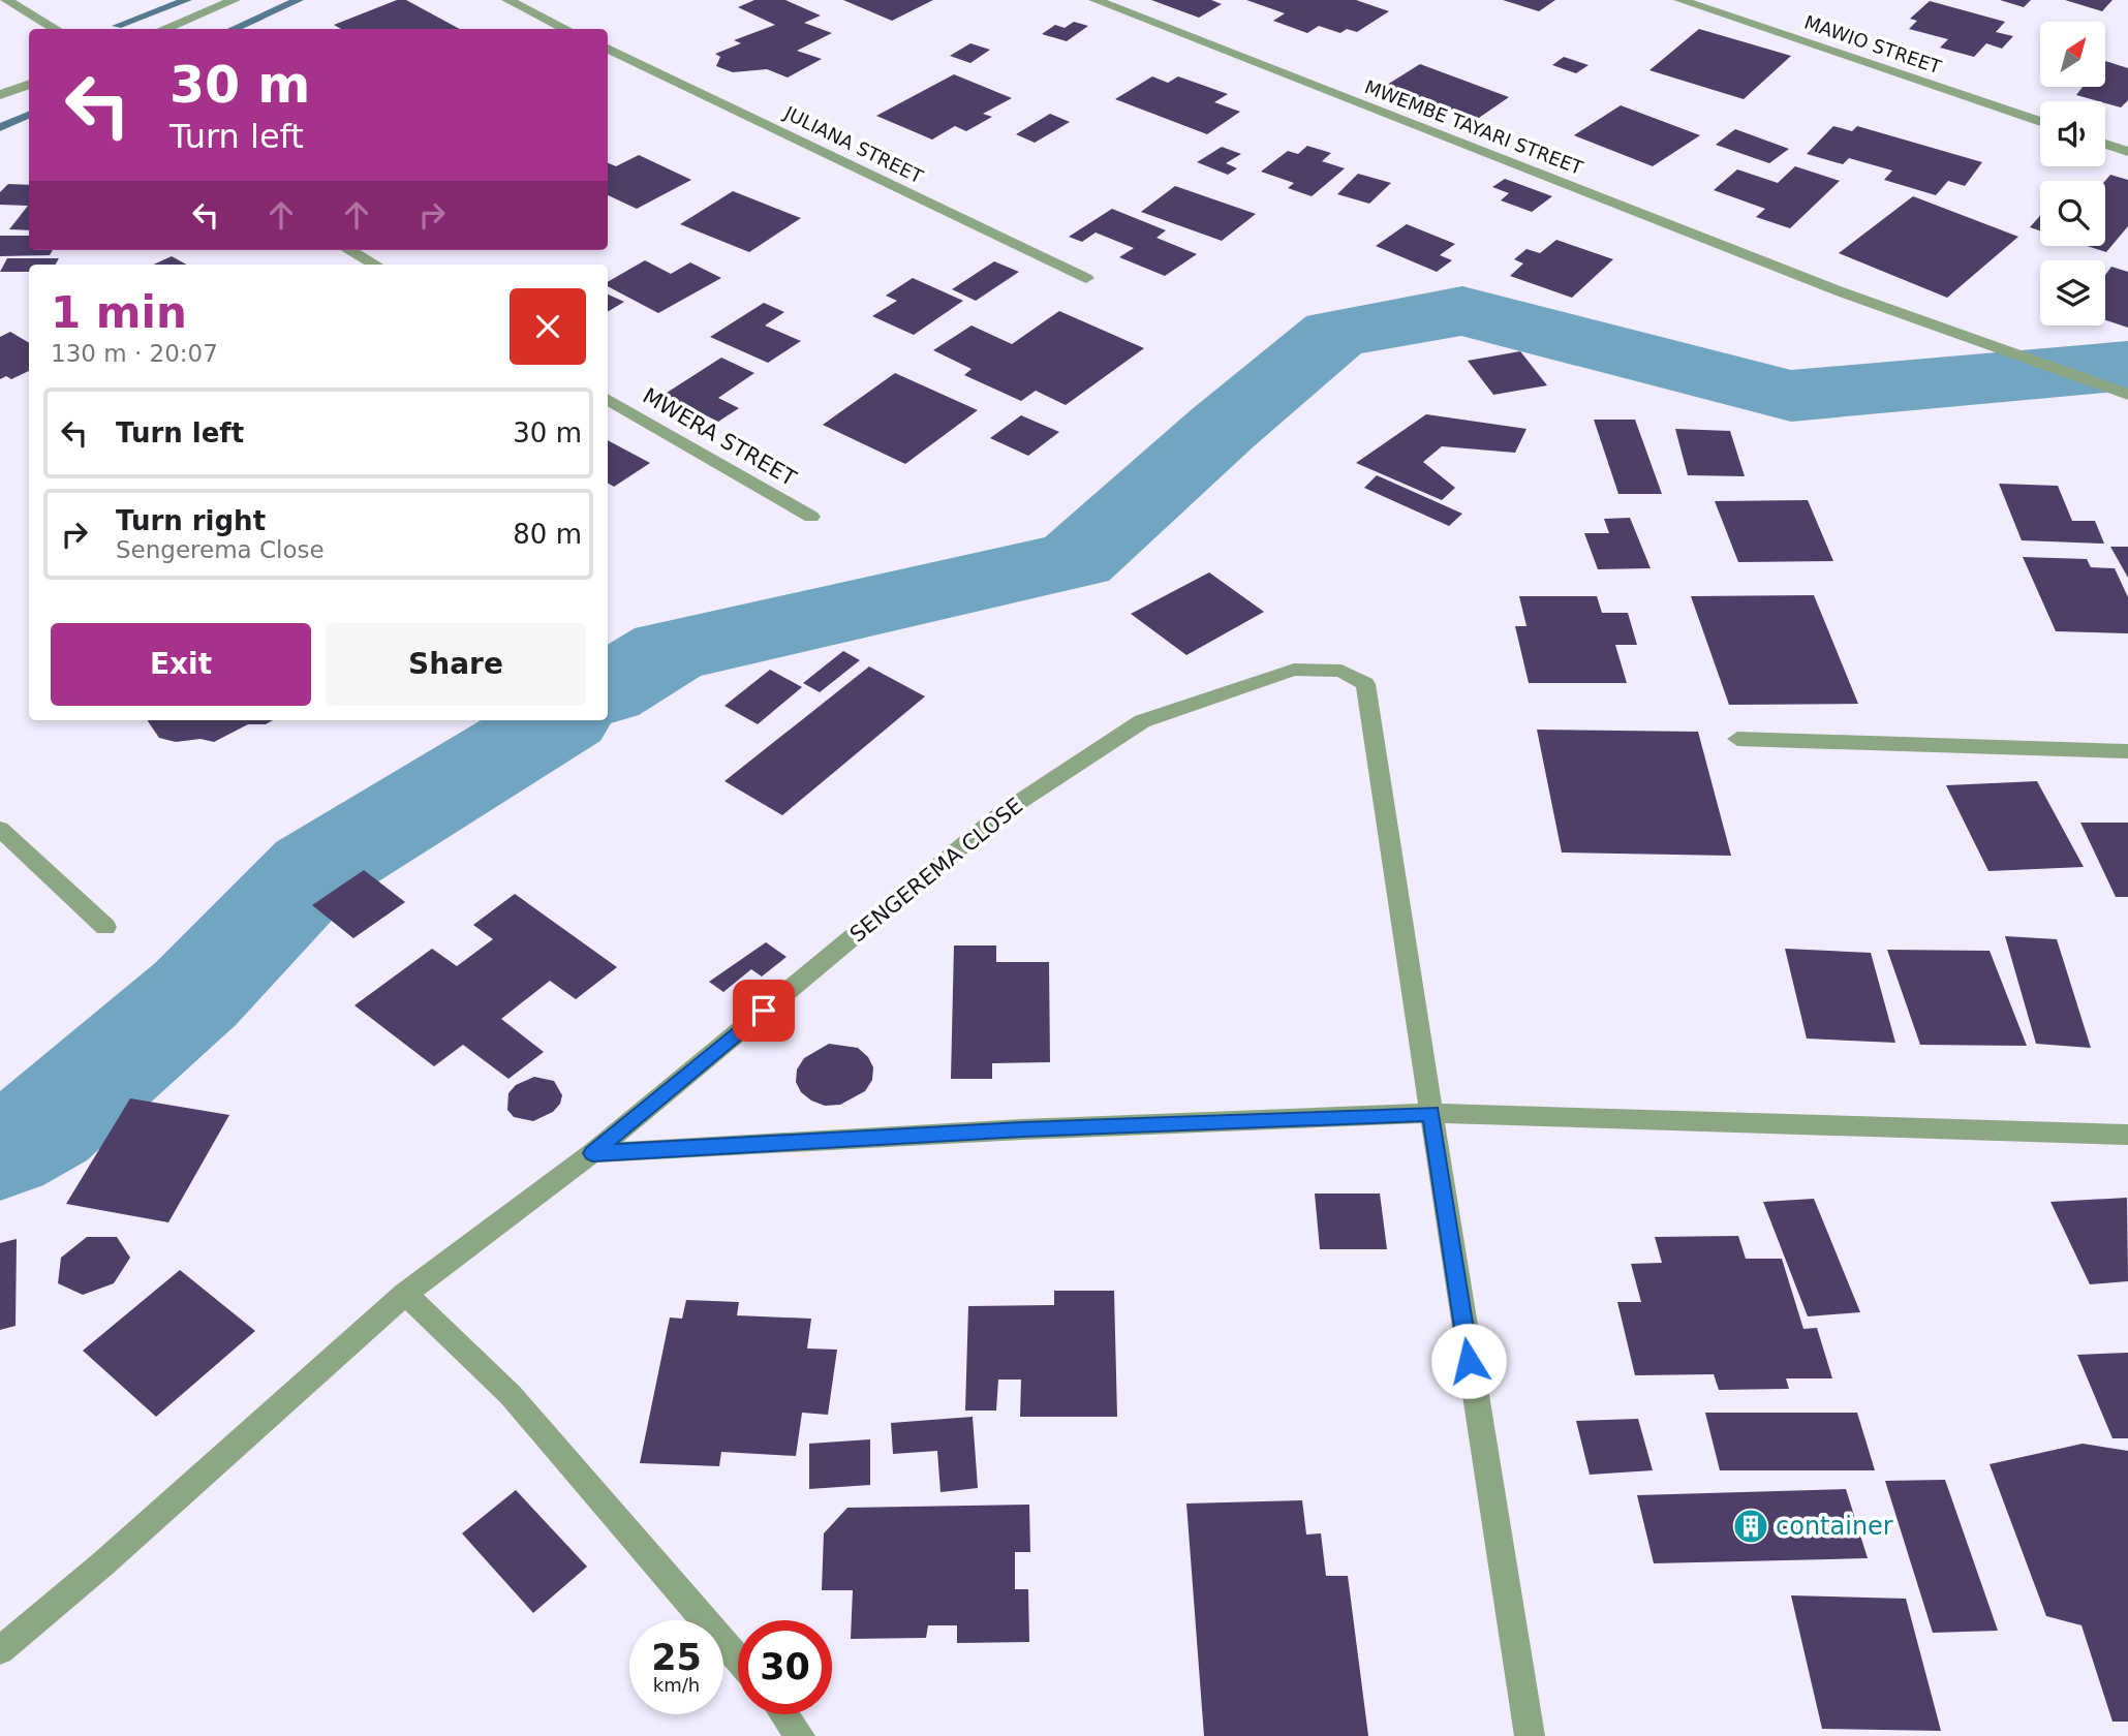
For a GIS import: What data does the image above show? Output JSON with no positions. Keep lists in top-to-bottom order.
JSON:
{
  "streets": {
    "street": [
      "MAWIO STREET",
      "MWEMBE TAYARI STREET",
      "JULIANA STREET",
      "MWERA STREET",
      "SENGEREMA CLOSE"
    ]
  },
  "places": {
    "building": ["container"]
  },
  "north": "top right",
  "page": {
    "turn": ["30 m", "Turn left"],
    "heading": ["1 min", "130 m · 20:07"],
    "list": [
      {
        "name": "Turn left",
        "value": "30 m"
      },
      {
        "name": "Turn right",
        "note": "Sengerema Close",
        "value": "80 m"
      }
    ],
    "buttons": ["Exit", "Share"],
    "speed": "25 km/h",
    "limit": "30"
  }
}
